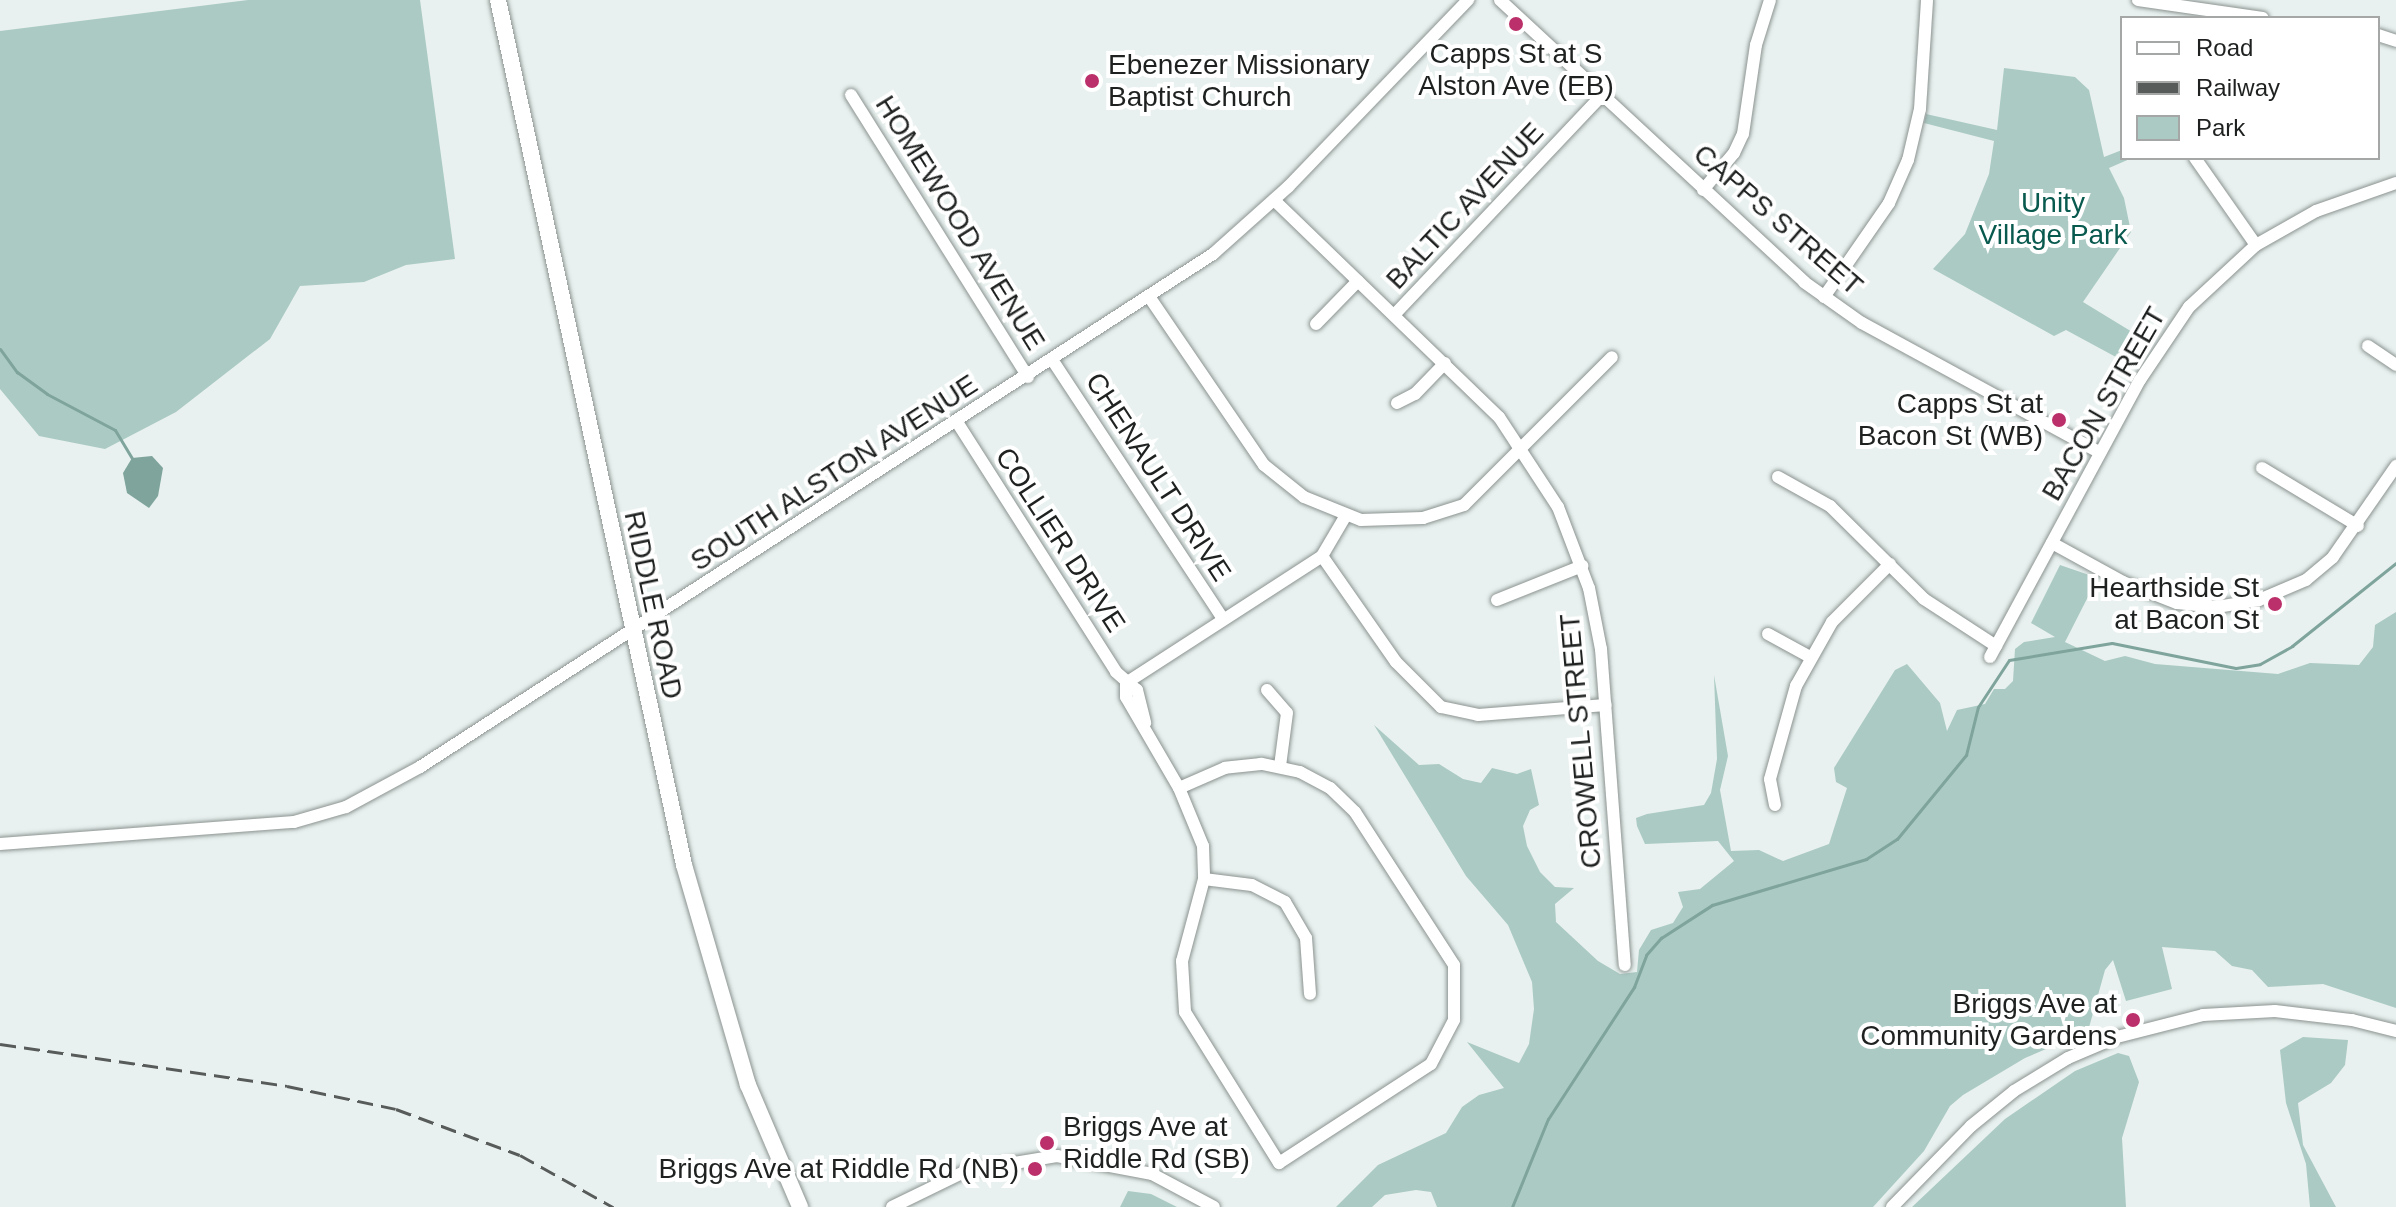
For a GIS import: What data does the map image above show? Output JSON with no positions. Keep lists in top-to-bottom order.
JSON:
{
  "streets": {
    "main road": ["RIDDLE ROAD"],
    "street": [
      "BALTIC AVENUE",
      "CAPPS STREET",
      "HOMEWOOD AVENUE",
      "BACON STREET",
      "SOUTH ALSTON AVENUE",
      "CHENAULT DRIVE",
      "COLLIER DRIVE",
      "CROWELL STREET"
    ]
  },
  "crossings": [
    ["BALTIC AVENUE", "CAPPS STREET"],
    ["BALTIC AVENUE", "CROWELL STREET"],
    ["CAPPS STREET", "BACON STREET"],
    ["HOMEWOOD AVENUE", "SOUTH ALSTON AVENUE"],
    ["SOUTH ALSTON AVENUE", "CHENAULT DRIVE"],
    ["SOUTH ALSTON AVENUE", "COLLIER DRIVE"],
    ["SOUTH ALSTON AVENUE", "RIDDLE ROAD"],
    ["SOUTH ALSTON AVENUE", "CROWELL STREET"]
  ],
  "parks": ["Unity Village Park"],
  "places": [
    "Capps St at S Alston Ave (EB)",
    "Ebenezer Missionary Baptist Church",
    "Capps St at Bacon St (WB)",
    "Hearthside St at Bacon St",
    "Briggs Ave at Community Gardens",
    "Briggs Ave at Riddle Rd (SB)",
    "Briggs Ave at Riddle Rd (NB)"
  ],
  "legend": ["Road", "Railway", "Park"]
}
